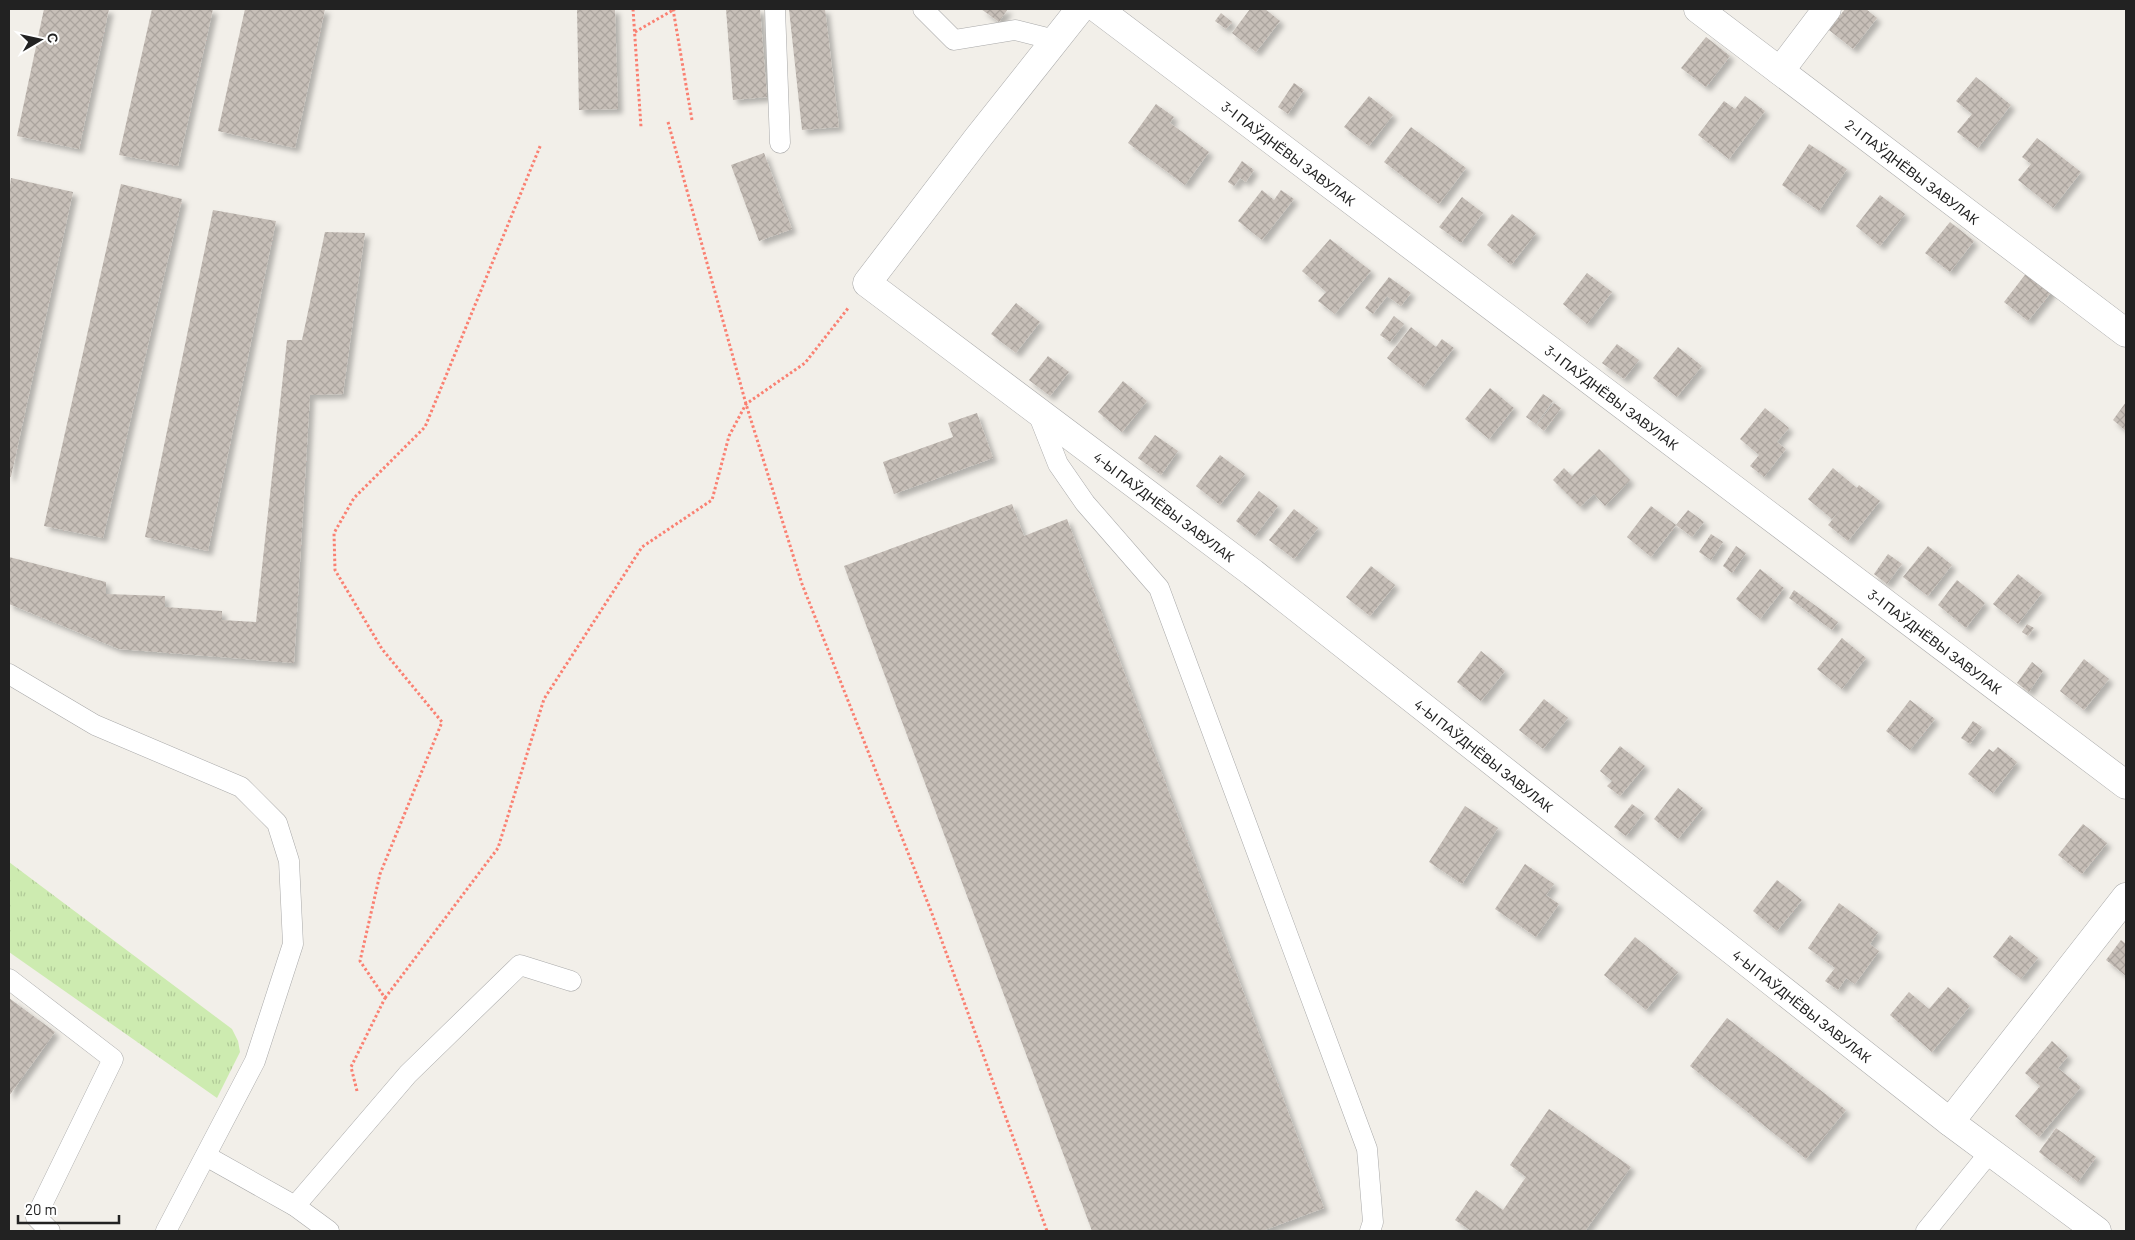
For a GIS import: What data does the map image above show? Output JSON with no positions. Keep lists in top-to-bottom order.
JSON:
{
  "streets": {
    "street": ["3-І ПАЎДНЁВЫ ЗАВУЛАК", "2-І ПАЎДНЁВЫ ЗАВУЛАК", "4-Ы ПАЎДНЁВЫ ЗАВУЛАК"]
  },
  "scale_bar": "20 m",
  "north": "right"
}
